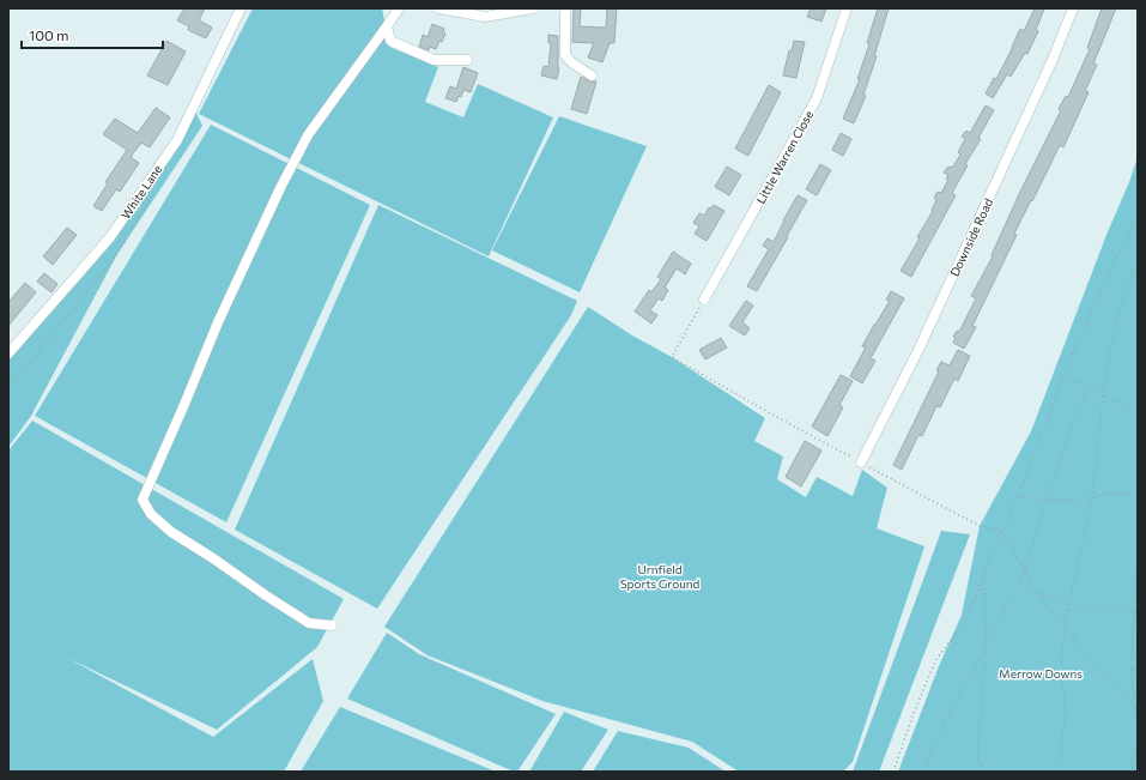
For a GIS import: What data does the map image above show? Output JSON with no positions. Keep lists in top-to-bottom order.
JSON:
{
  "streets": {
    "street": ["Little Warren Close", "White Lane", "Downside Road"]
  },
  "parks": ["Urnfield Sports Ground", "Merrow Downs"],
  "scale_bar": "100 m"
}
